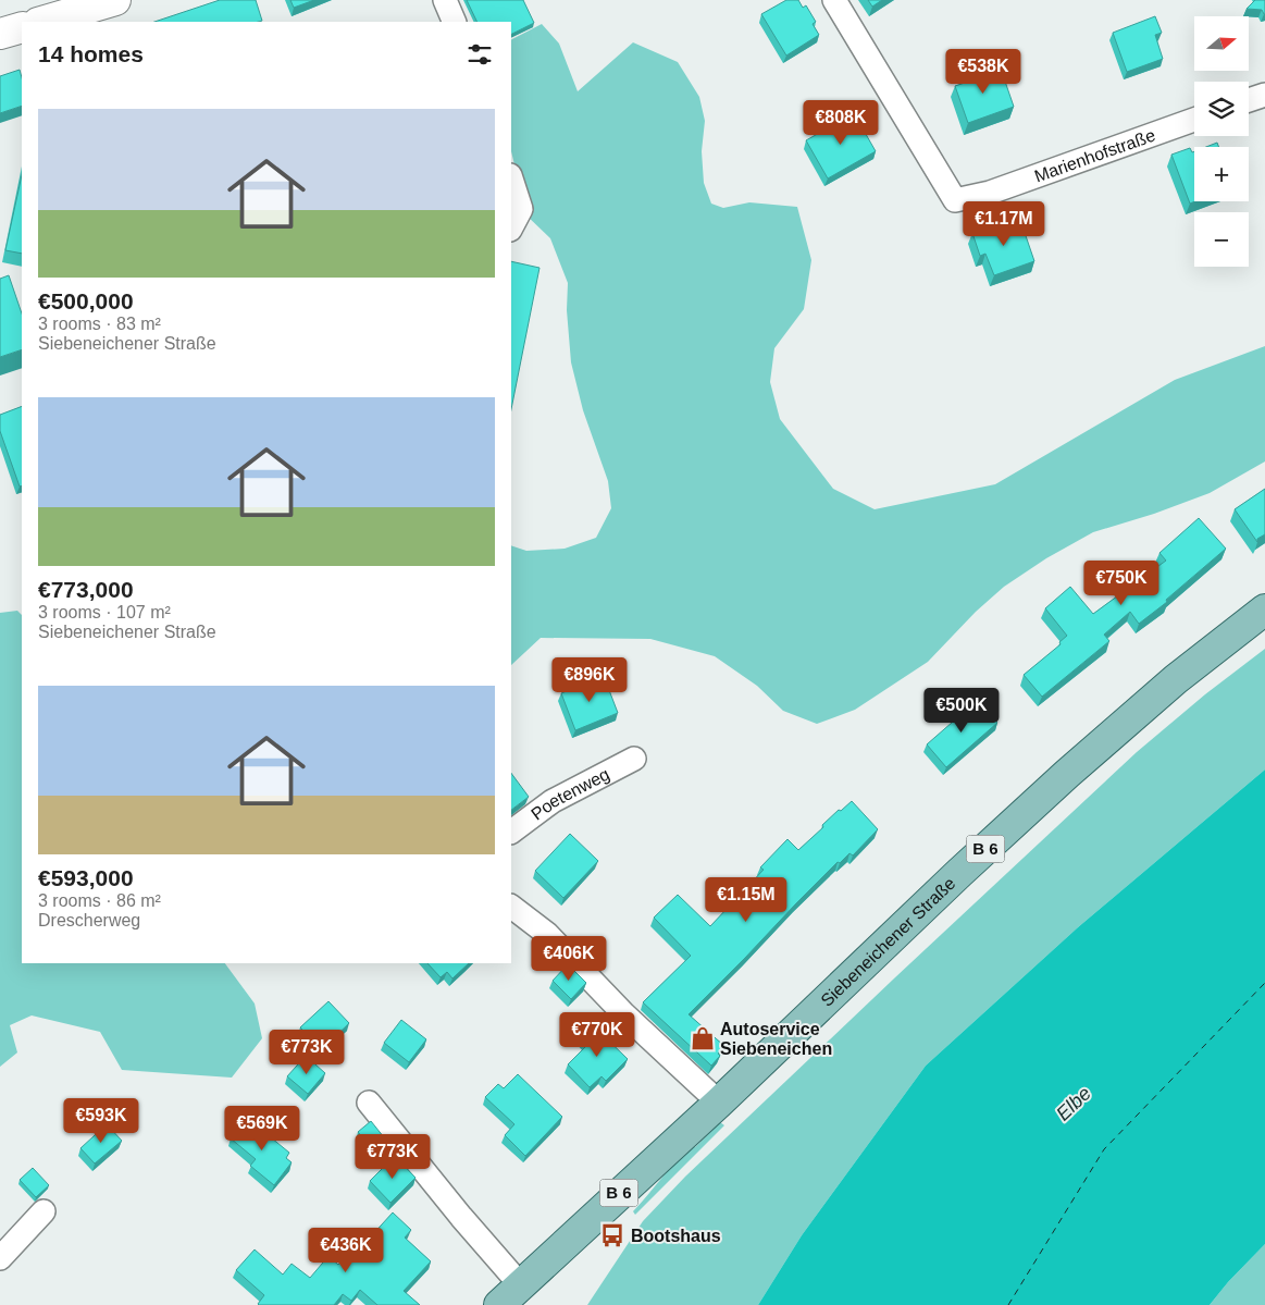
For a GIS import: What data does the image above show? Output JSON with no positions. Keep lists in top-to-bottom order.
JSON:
{
  "streets": {
    "main road": ["B 6", "Siebeneichener Straße"],
    "street": ["Marienhofstraße", "Poetenweg"]
  },
  "water": ["Elbe"],
  "places": {
    "shop": ["Autoservice Siebeneichen"],
    "bus stop": ["Bootshaus"]
  },
  "north": "right",
  "page": {
    "map_buttons": ["+", "−"],
    "heading": "14 homes",
    "price": [
      "€538K",
      "€808K",
      "€1.17M",
      "€750K",
      "€896K",
      "€500K",
      "€1.15M",
      "€406K",
      "€770K",
      "€773K",
      "€593K",
      "€569K",
      "€773K",
      "€436K"
    ],
    "list": [
      {
        "name": "€500,000",
        "note": "3 rooms · 83 m² · Siebeneichener Straße"
      },
      {
        "name": "€773,000",
        "note": "3 rooms · 107 m² · Siebeneichener Straße"
      },
      {
        "name": "€593,000",
        "note": "3 rooms · 86 m² · Drescherweg"
      }
    ]
  }
}
